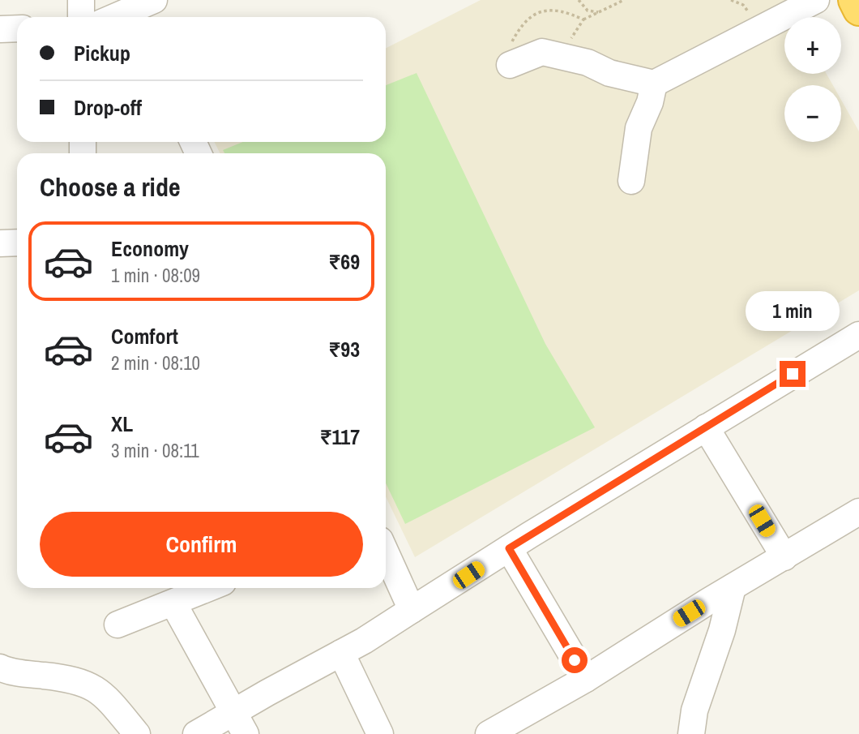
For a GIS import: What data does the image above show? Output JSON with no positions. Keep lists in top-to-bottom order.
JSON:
{
  "page": {
    "map_buttons": ["+", "−"],
    "banner": ["Pickup", "Drop-off"],
    "heading": "Choose a ride",
    "list": [
      {
        "name": "Economy",
        "note": "1 min · 08:09",
        "value": "₹69"
      },
      {
        "name": "Comfort",
        "note": "2 min · 08:10",
        "value": "₹93"
      },
      {
        "name": "XL",
        "note": "3 min · 08:11",
        "value": "₹117"
      }
    ],
    "bubble": "1 min",
    "buttons": "Confirm"
  }
}
